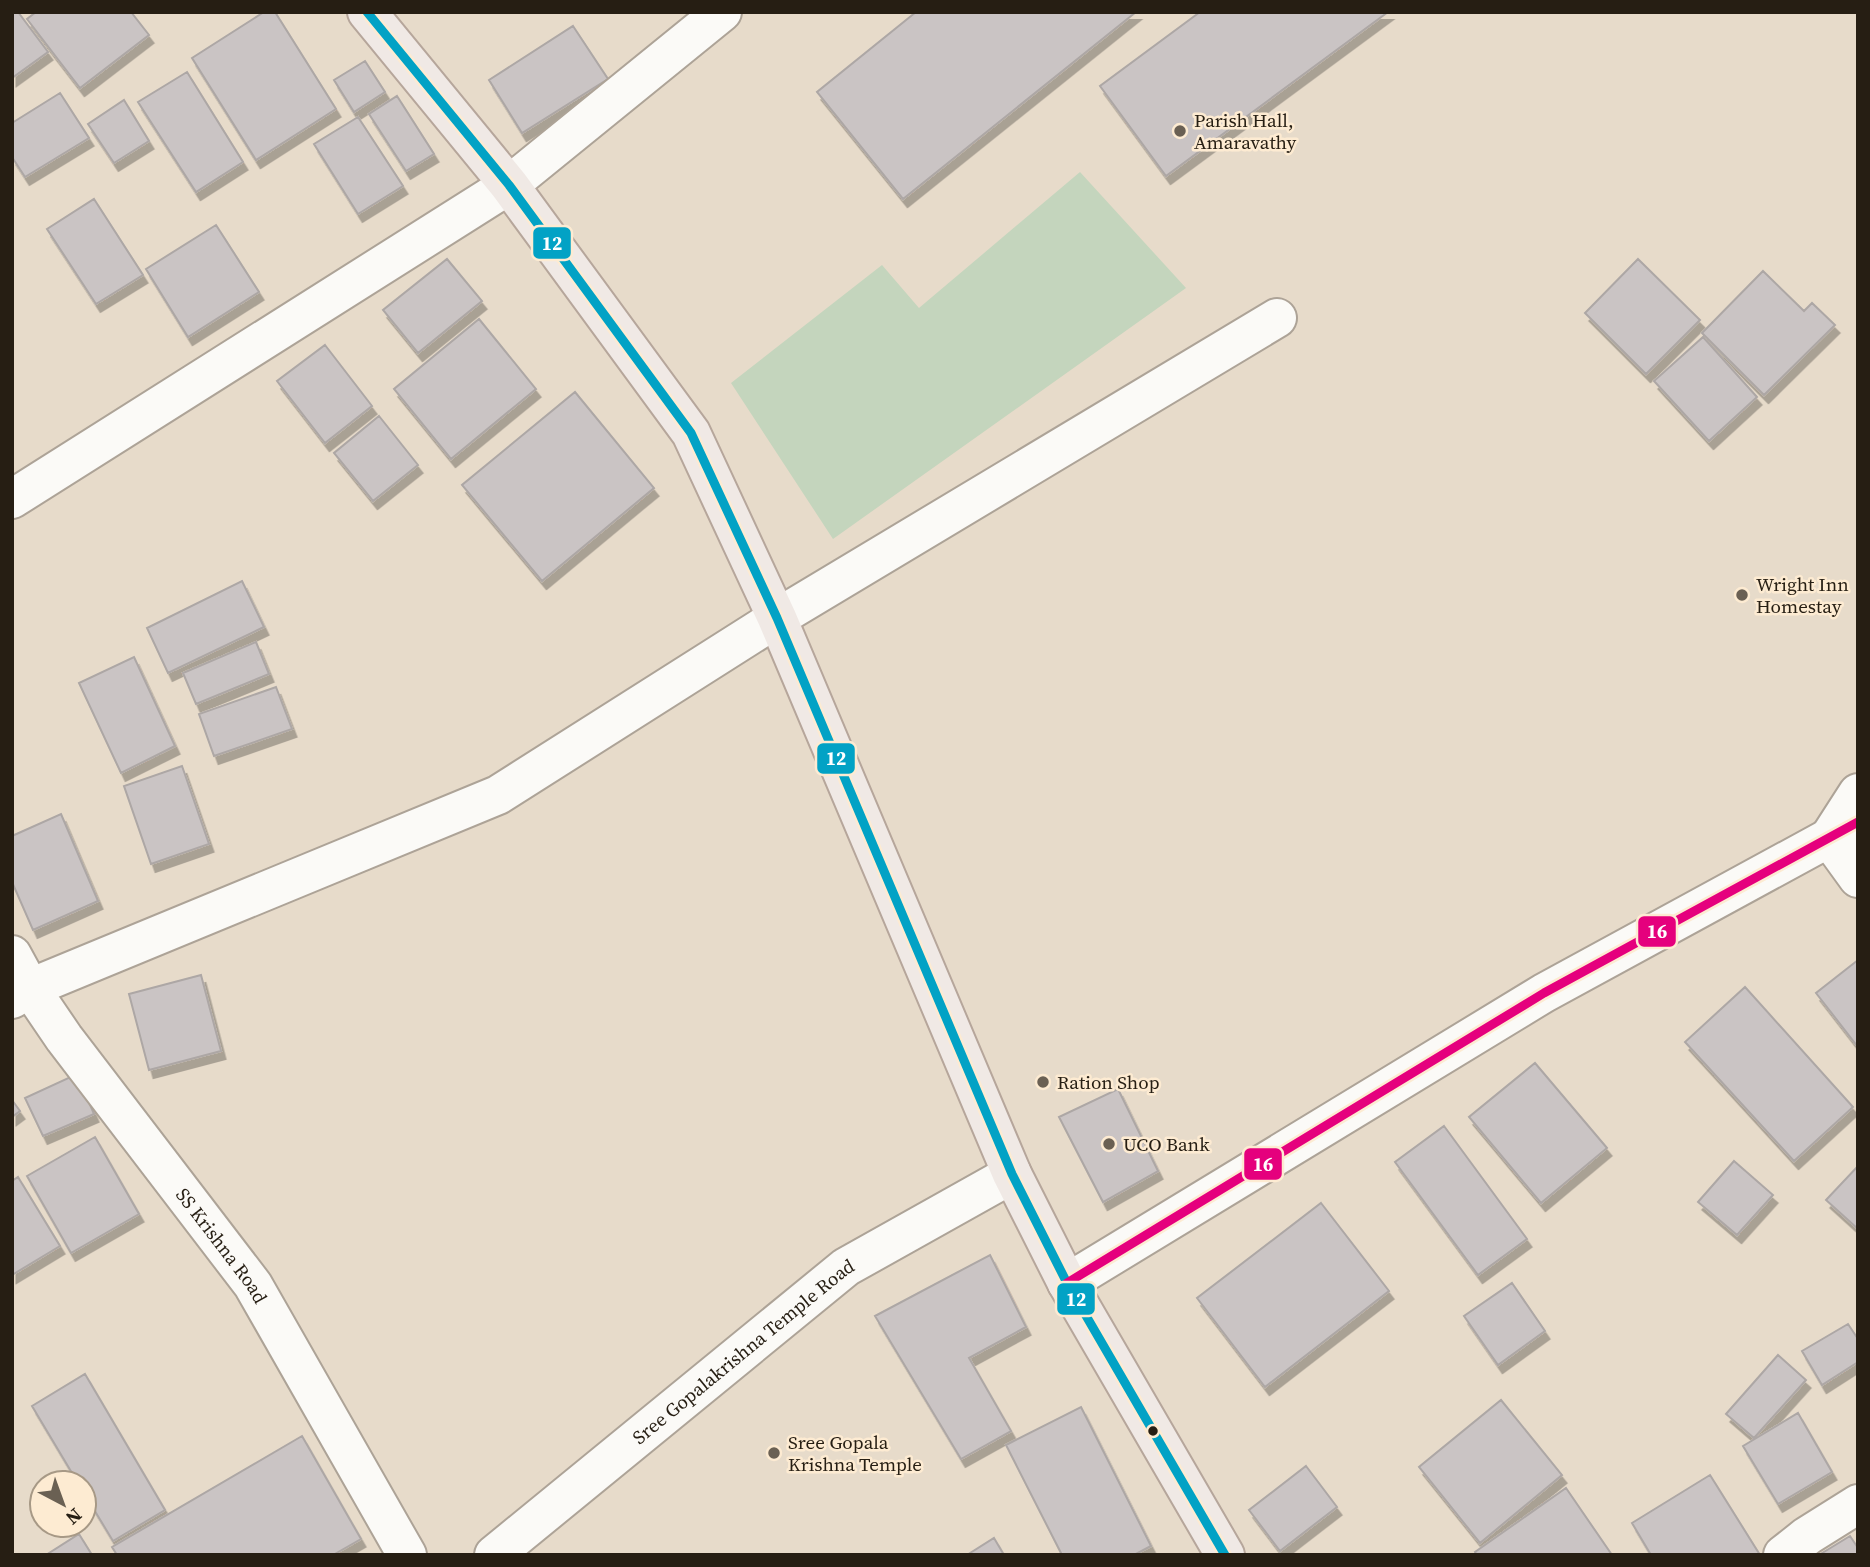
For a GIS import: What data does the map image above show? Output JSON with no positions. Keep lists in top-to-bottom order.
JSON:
{
  "streets": {
    "street": ["SS Krishna Road", "Sree Gopalakrishna Temple Road"]
  },
  "places": [
    "Parish Hall, Amaravathy",
    "Wright Inn Homestay",
    "Ration Shop",
    "UCO Bank",
    "Sree Gopala Krishna Temple"
  ],
  "lines": ["transit line 12", "transit line 16"],
  "north": "bottom right"
}
